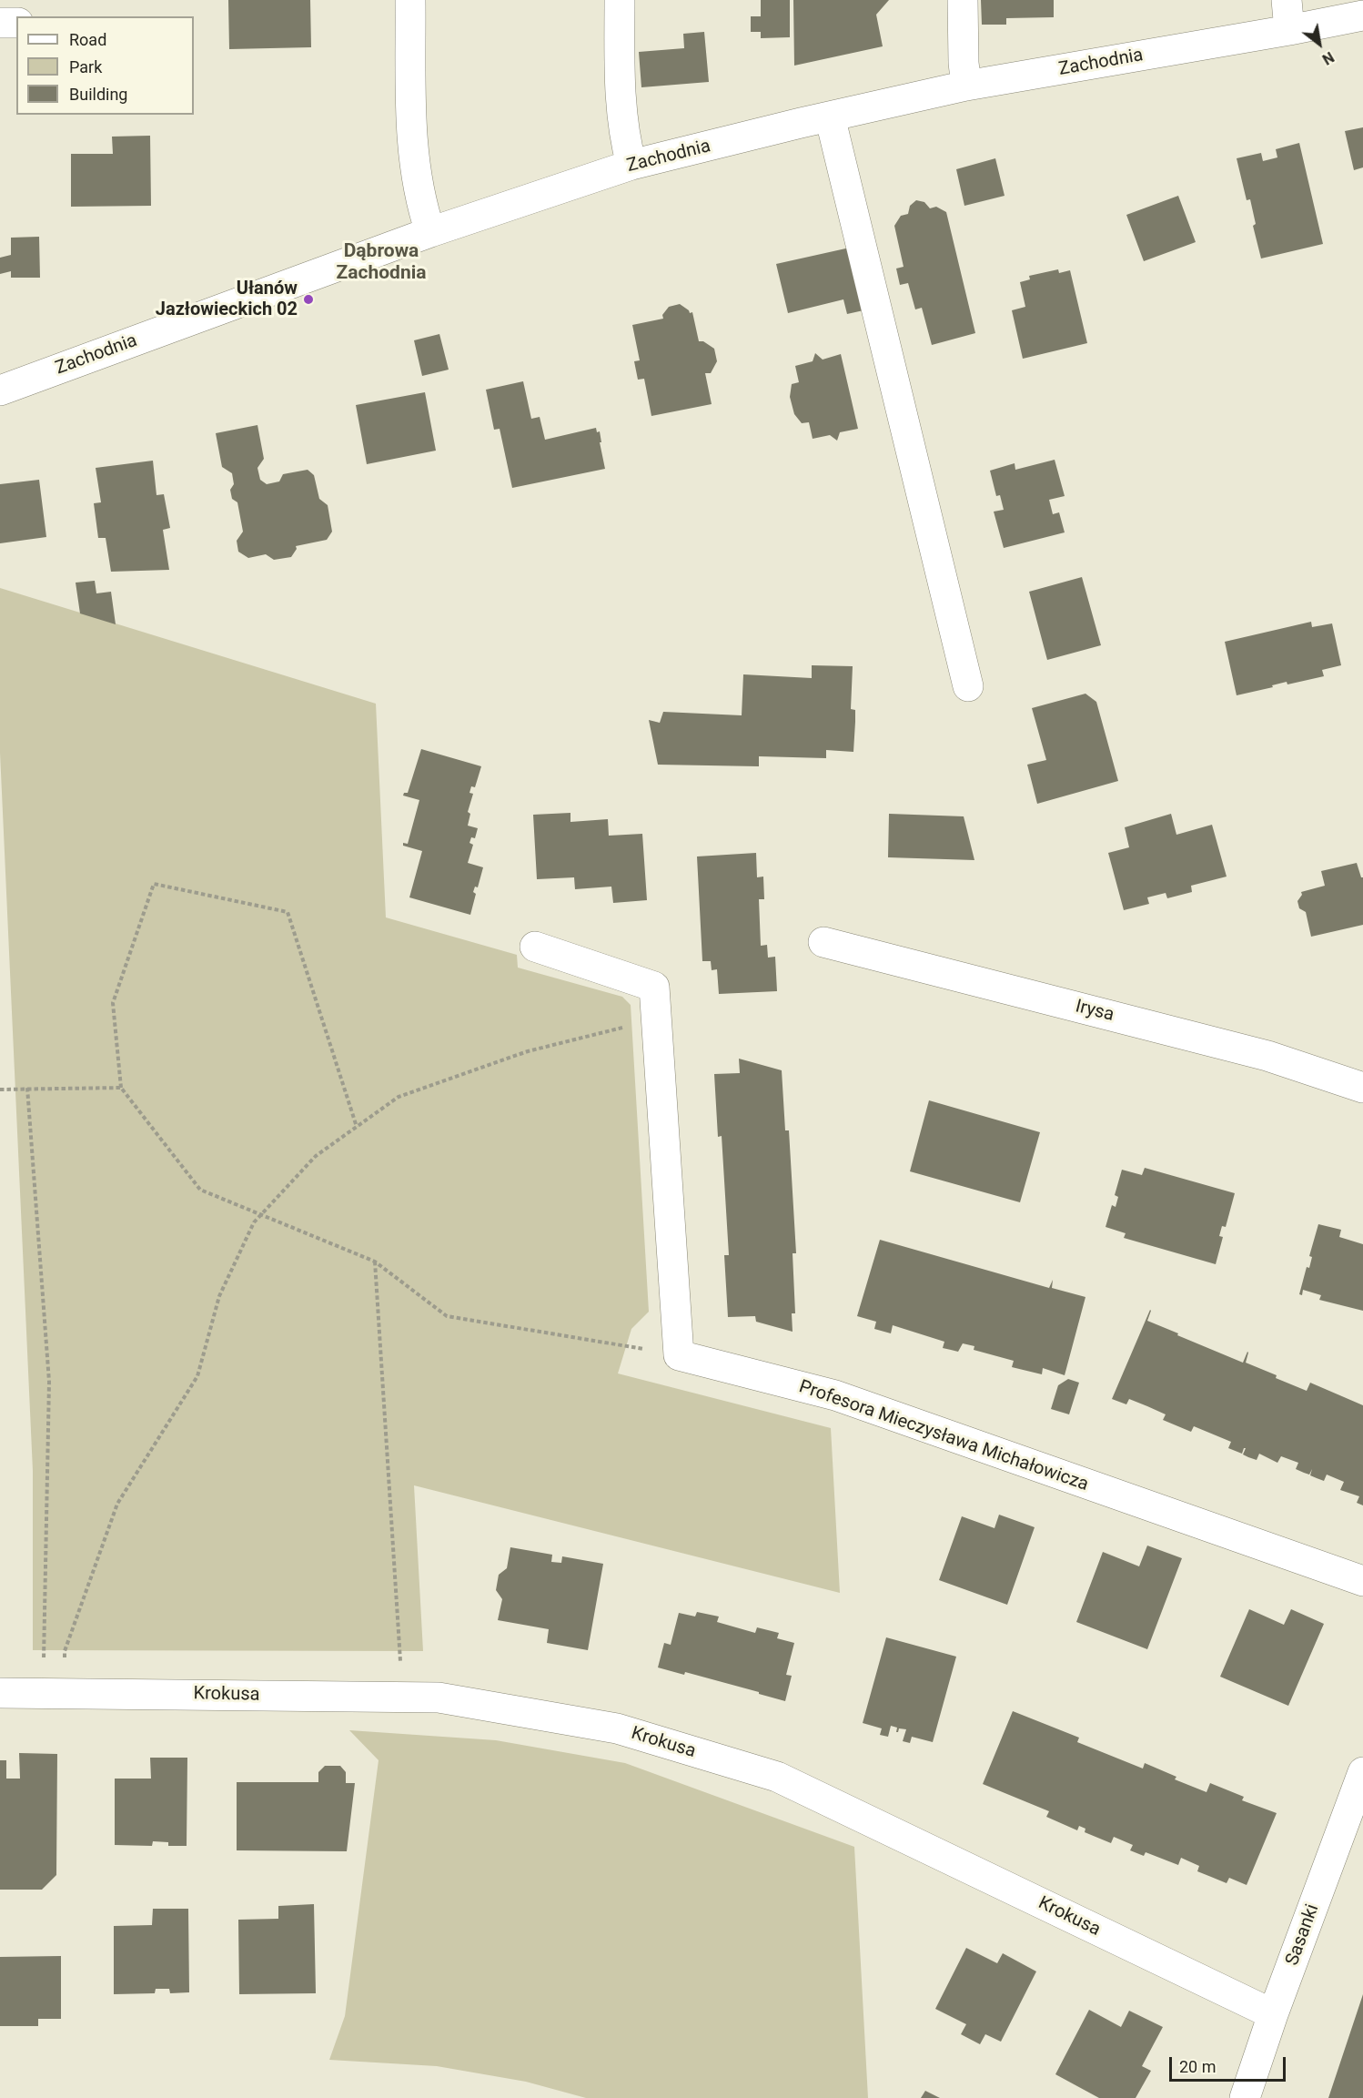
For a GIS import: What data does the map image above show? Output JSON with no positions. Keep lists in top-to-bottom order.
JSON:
{
  "streets": {
    "street": [
      "Zachodnia",
      "Irysa",
      "Profesora Mieczysława Michałowicza",
      "Krokusa",
      "Sasanki"
    ]
  },
  "crossings": [
    ["Krokusa", "Sasanki"]
  ],
  "districts": ["Dąbrowa Zachodnia"],
  "places": ["Ułanów Jazłowieckich 02"],
  "legend": ["Road", "Park", "Building"],
  "scale_bar": "20 m",
  "north": "bottom right"
}
